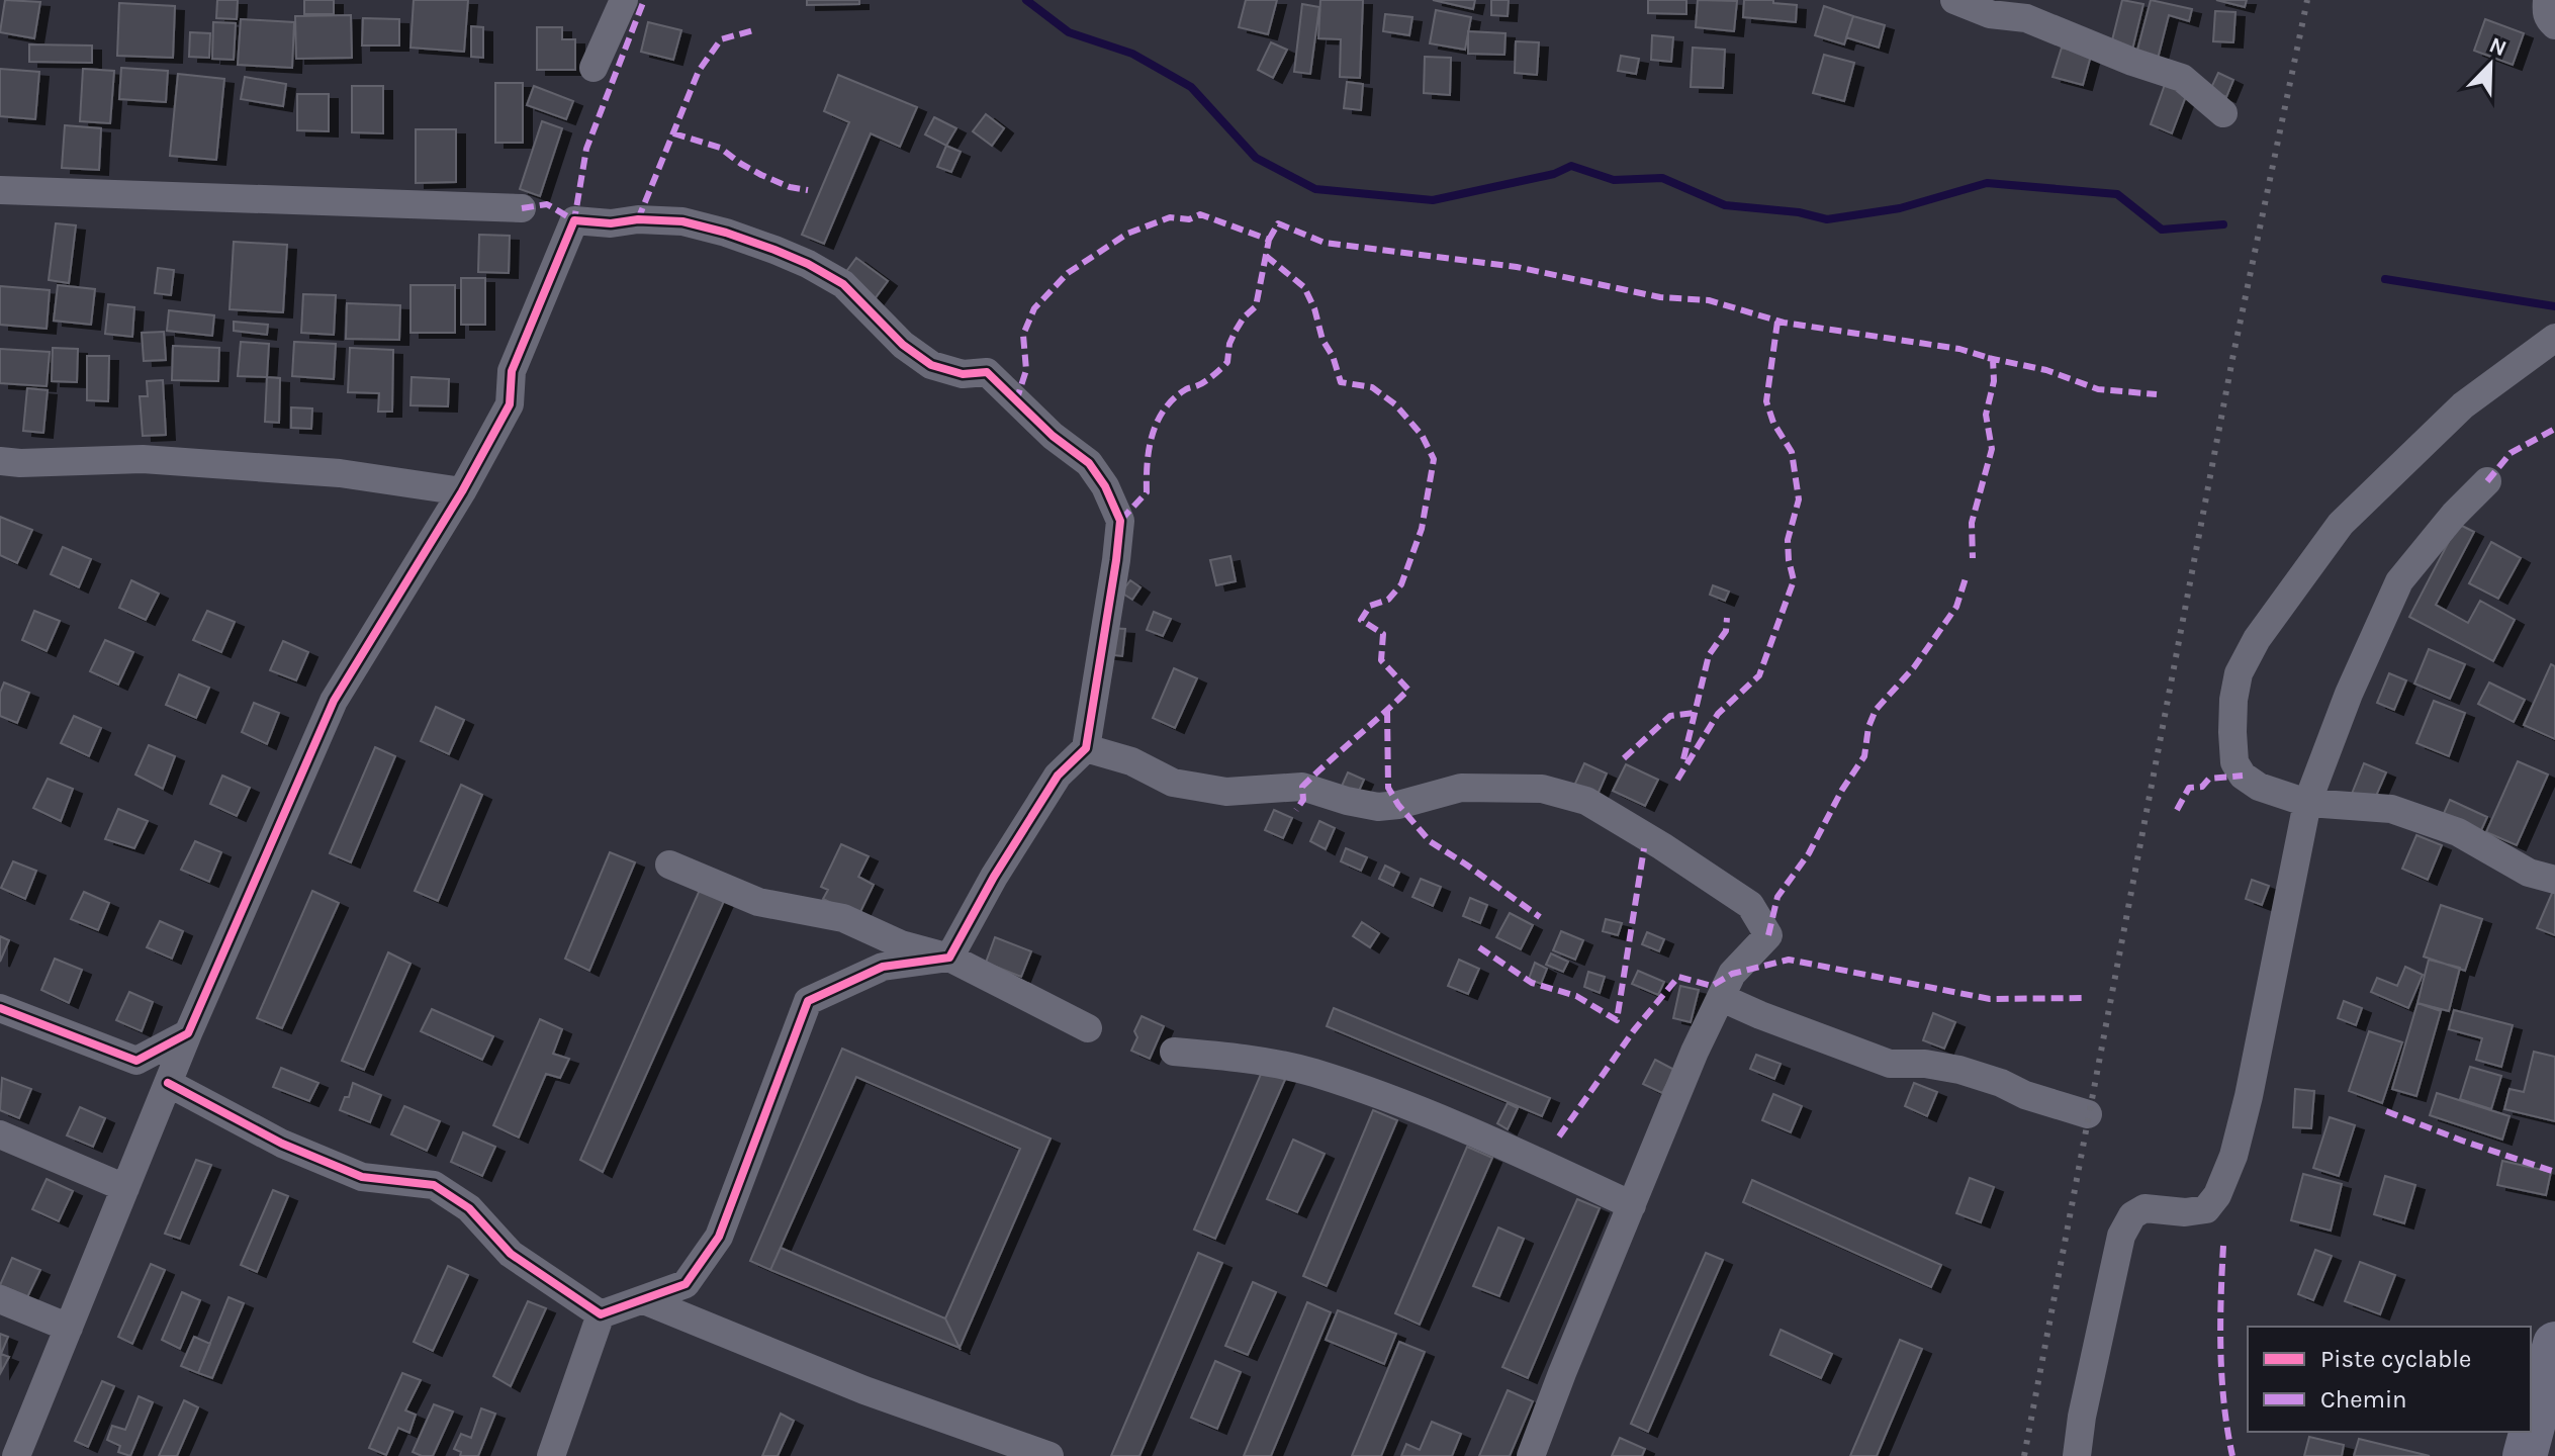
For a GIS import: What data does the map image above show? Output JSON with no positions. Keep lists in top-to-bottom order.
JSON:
{
  "legend": ["Piste cyclable", "Chemin"],
  "north": "top right"
}
